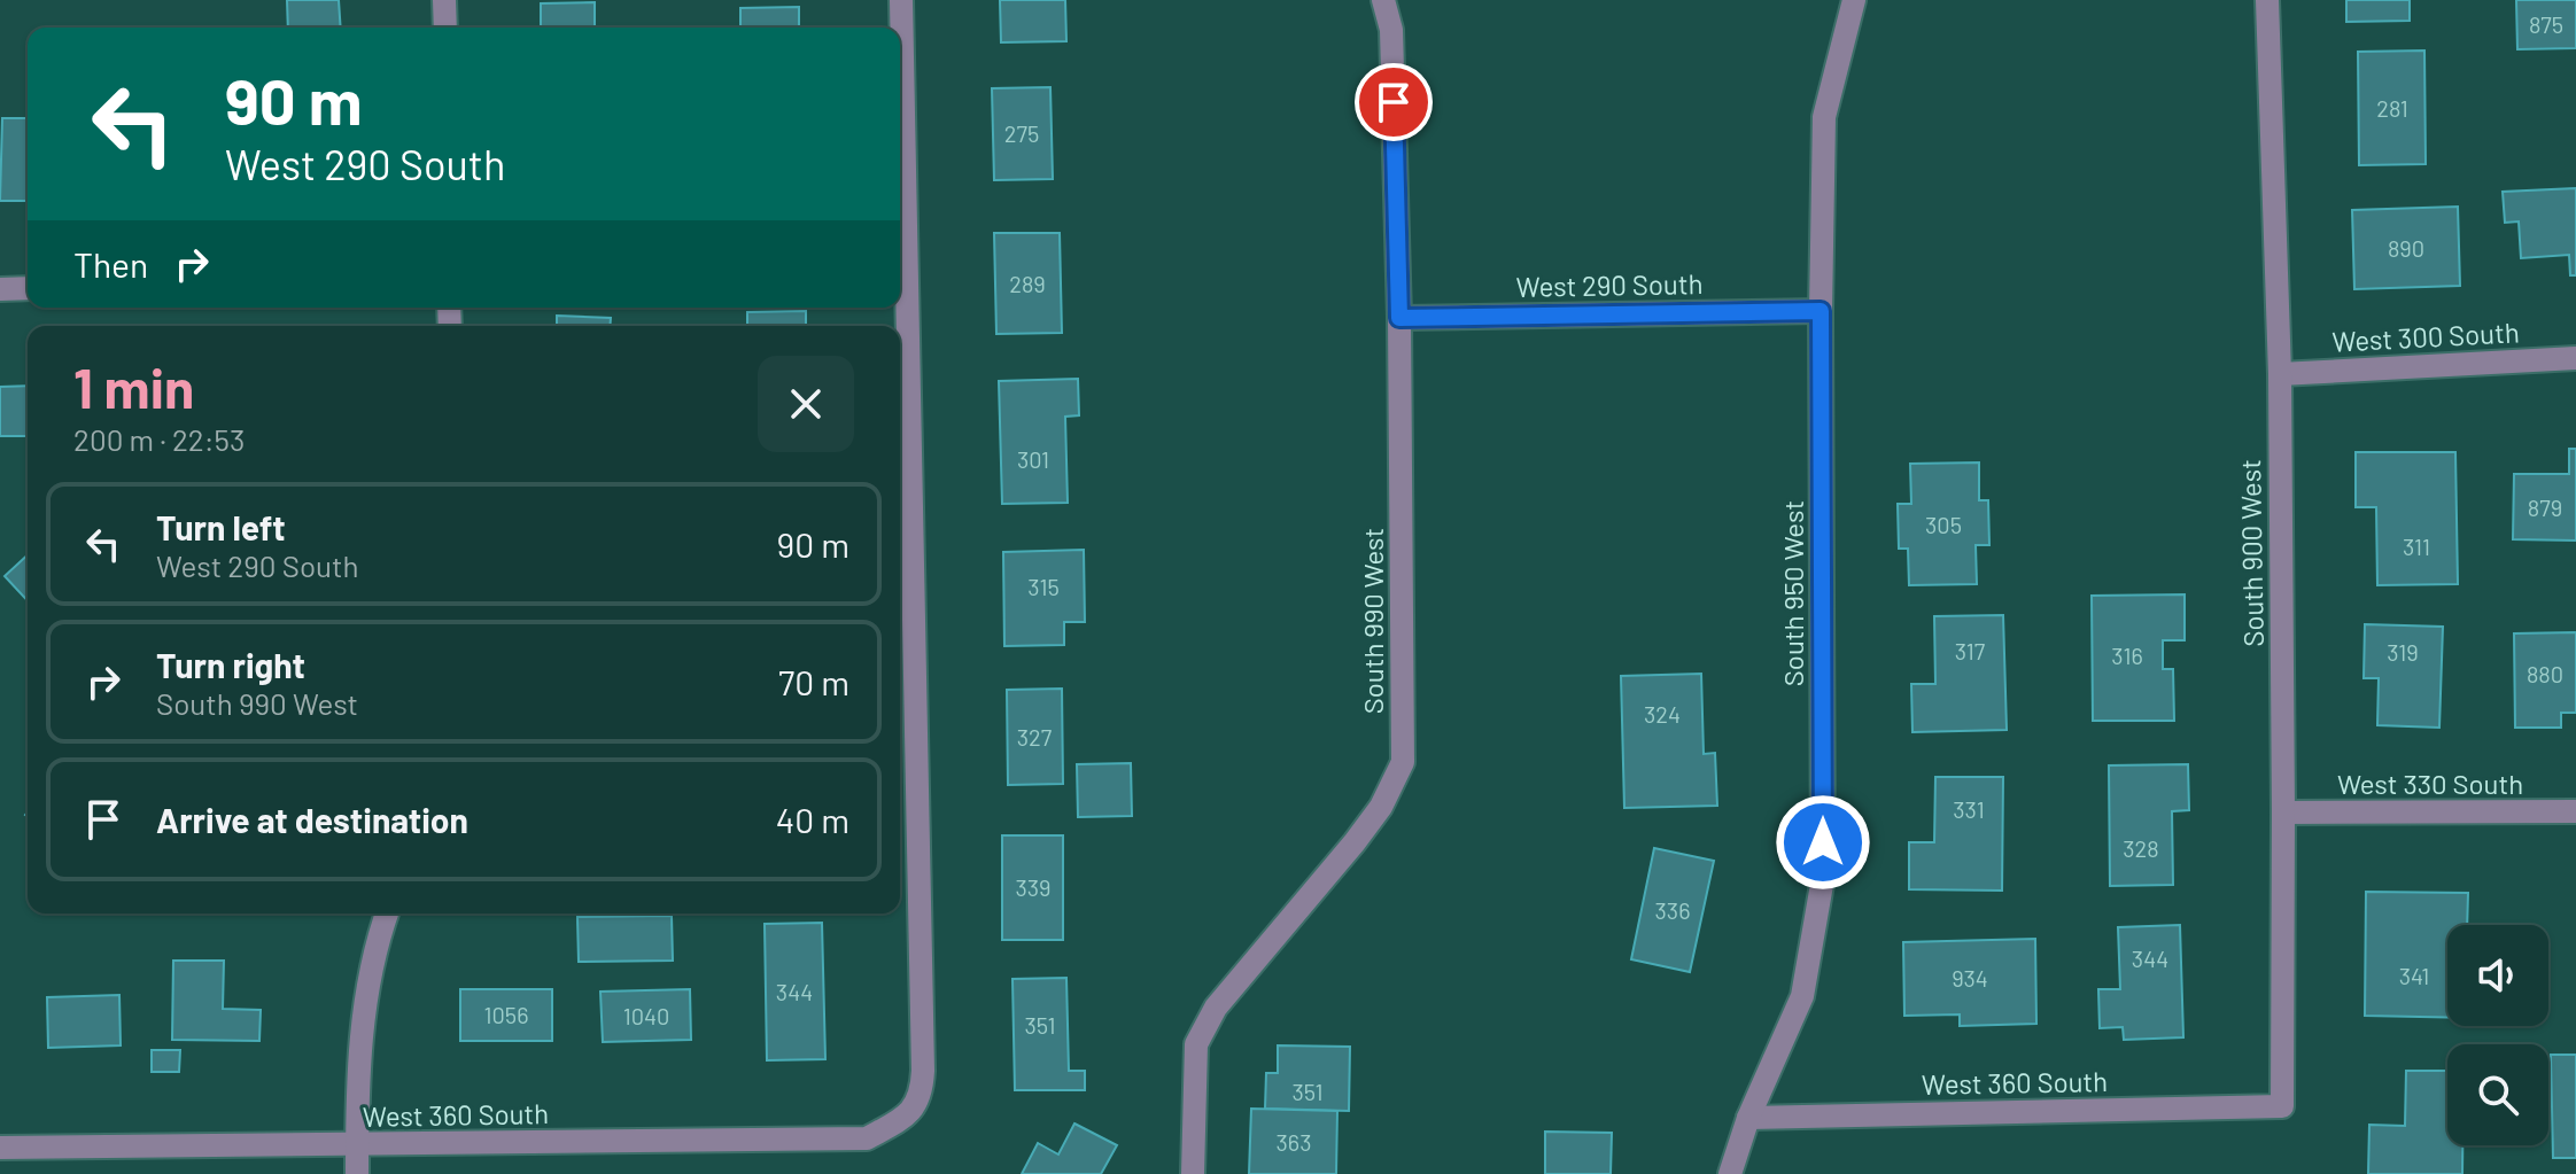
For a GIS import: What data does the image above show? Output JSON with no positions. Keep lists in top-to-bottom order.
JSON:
{
  "streets": {
    "street": [
      "West 290 South",
      "West 300 South",
      "South 900 West",
      "South 950 West",
      "South 990 West",
      "West 330 South",
      "West 360 South"
    ]
  },
  "crossings": [
    ["West 290 South", "South 950 West"],
    ["West 290 South", "South 990 West"],
    ["West 300 South", "South 900 West"],
    ["South 900 West", "West 330 South"],
    ["South 900 West", "West 360 South"],
    ["South 950 West", "West 360 South"]
  ],
  "house_numbers": [
    "875",
    "281",
    "275",
    "890",
    "289",
    "301",
    "879",
    "305",
    "311",
    "315",
    "317",
    "319",
    "316",
    "880",
    "324",
    "327",
    "331",
    "328",
    "339",
    "336",
    "344",
    "341",
    "934",
    "344",
    "1056",
    "1040",
    "351",
    "351",
    "363"
  ],
  "page": {
    "turn": ["90 m", "West 290 South"],
    "then": "Then",
    "heading": ["1 min", "200 m · 22:53"],
    "list": [
      {
        "name": "Turn left",
        "note": "West 290 South",
        "value": "90 m"
      },
      {
        "name": "Turn right",
        "note": "South 990 West",
        "value": "70 m"
      },
      {
        "name": "Arrive at destination",
        "value": "40 m"
      }
    ]
  }
}
